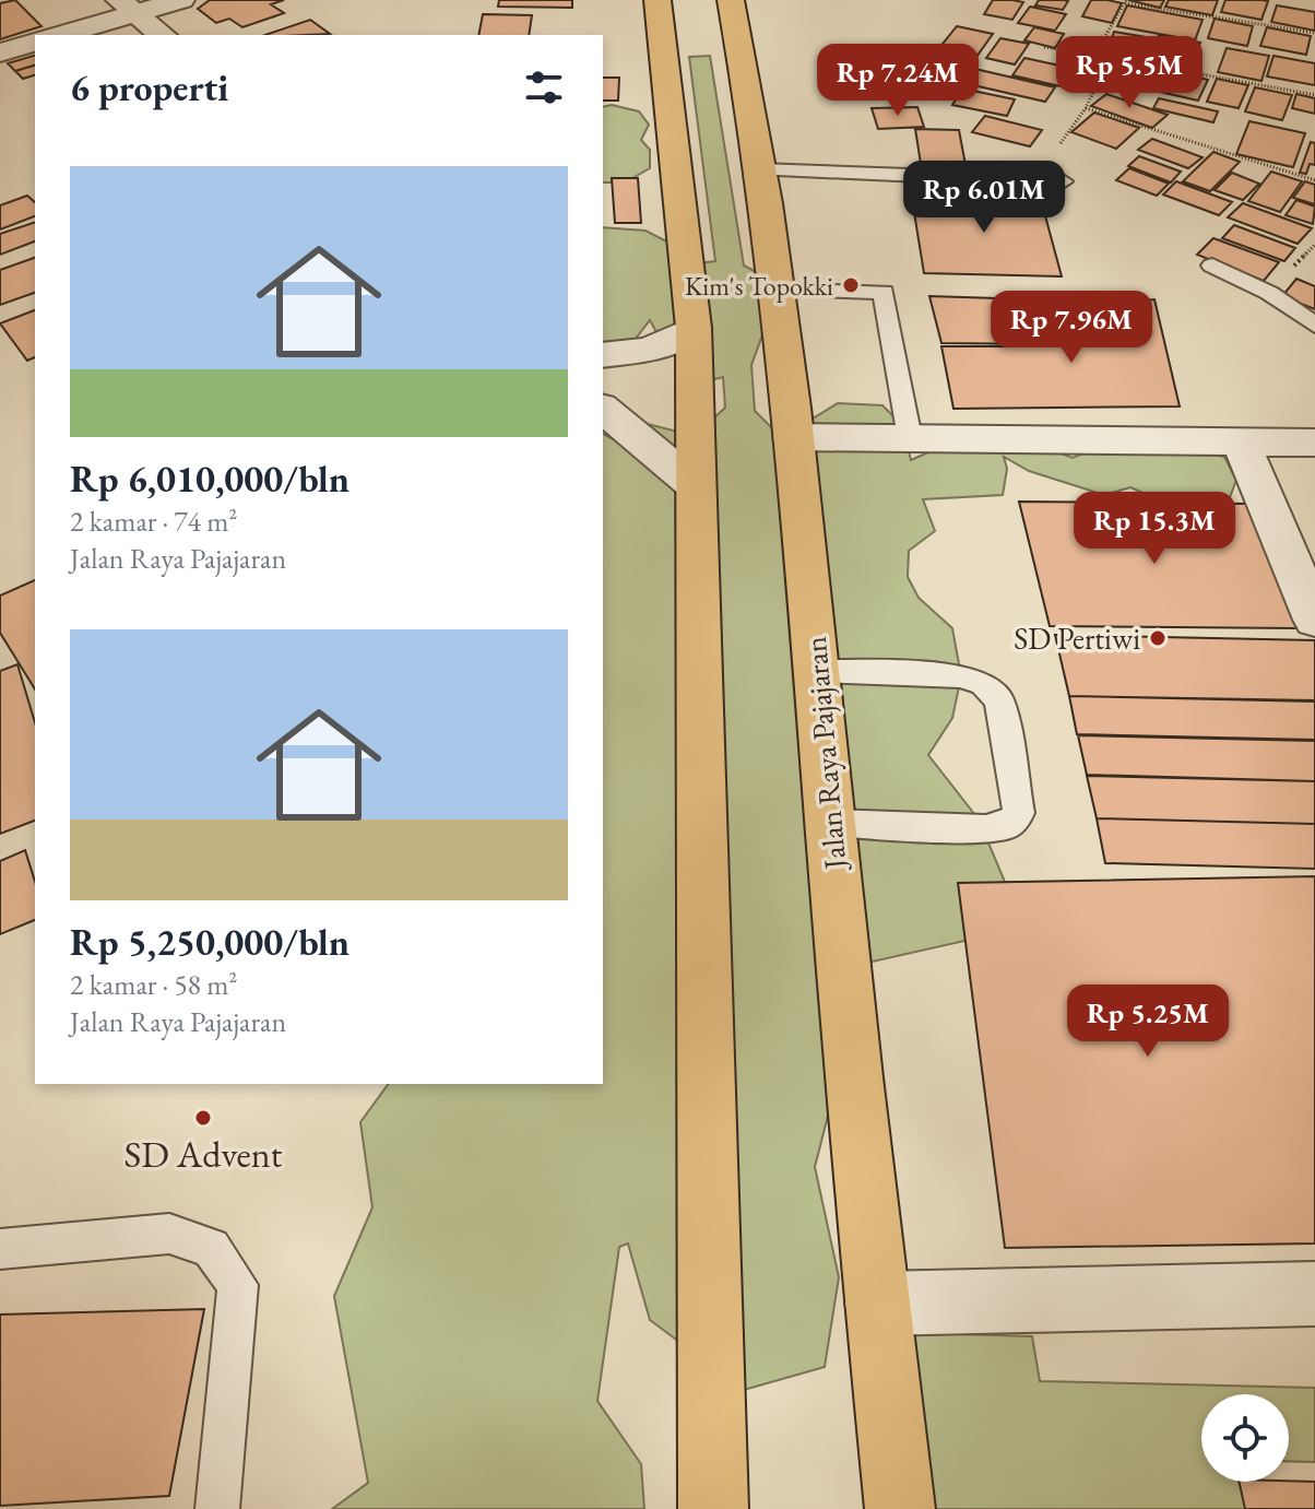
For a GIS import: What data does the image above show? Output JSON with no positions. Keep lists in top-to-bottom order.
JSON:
{
  "streets": {
    "highway": ["Jalan Raya Pajajaran"]
  },
  "places": ["Kim's Topokki", "SD Pertiwi", "SD Advent"],
  "page": {
    "heading": "6 properti",
    "price": [
      "Rp 5.5M",
      "Rp 7.24M",
      "Rp 6.01M",
      "Rp 7.96M",
      "Rp 15.3M",
      "Rp 5.25M"
    ],
    "list": [
      {
        "name": "Rp 6,010,000/bln",
        "note": "2 kamar · 74 m² · Jalan Raya Pajajaran"
      },
      {
        "name": "Rp 5,250,000/bln",
        "note": "2 kamar · 58 m² · Jalan Raya Pajajaran"
      }
    ]
  }
}
